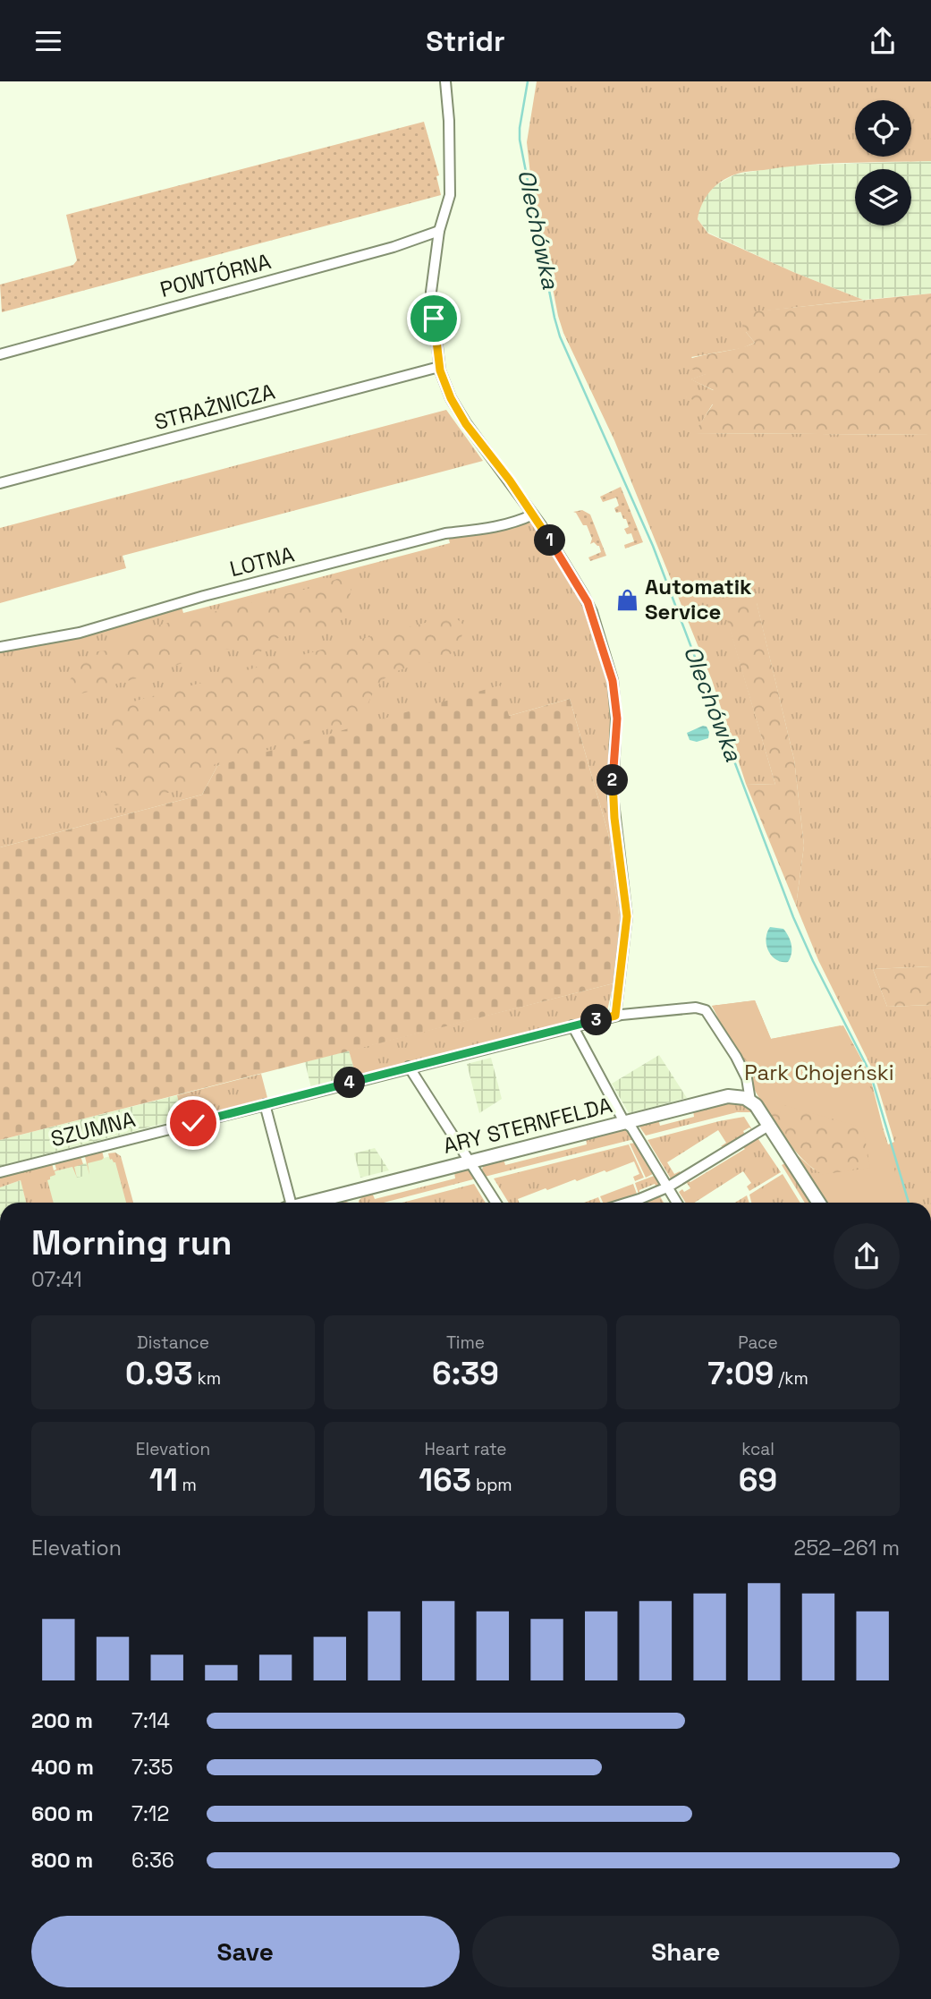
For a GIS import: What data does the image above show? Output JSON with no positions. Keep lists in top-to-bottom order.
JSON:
{
  "streets": {
    "street": [
      "POWTÓRNA",
      "STRAŻNICZA",
      "LOTNA",
      "ARY STERNFELDA",
      "SZUMNA"
    ]
  },
  "crossings": [
    ["ARY STERNFELDA", "SZUMNA"]
  ],
  "water": ["Olechówka"],
  "parks": ["Park Chojeński"],
  "places": {
    "shop": ["Automatik Service"]
  },
  "page": {
    "header": "Stridr",
    "pins": [
      "1",
      "2",
      "3",
      "4"
    ],
    "heading": ["Morning run", "07:41"],
    "stats": [
      ["Distance", "0.93 km"],
      ["Time", "6:39"],
      ["Pace", "7:09 /km"],
      ["Elevation", "11 m"],
      ["Heart rate", "163 bpm"],
      ["kcal", "69"]
    ],
    "chart": ["Elevation", "252–261 m"],
    "list": [
      {
        "name": "200 m",
        "note": "7:14"
      },
      {
        "name": "400 m",
        "note": "7:35"
      },
      {
        "name": "600 m",
        "note": "7:12"
      },
      {
        "name": "800 m",
        "note": "6:36"
      }
    ],
    "buttons": ["Save", "Share"]
  }
}
